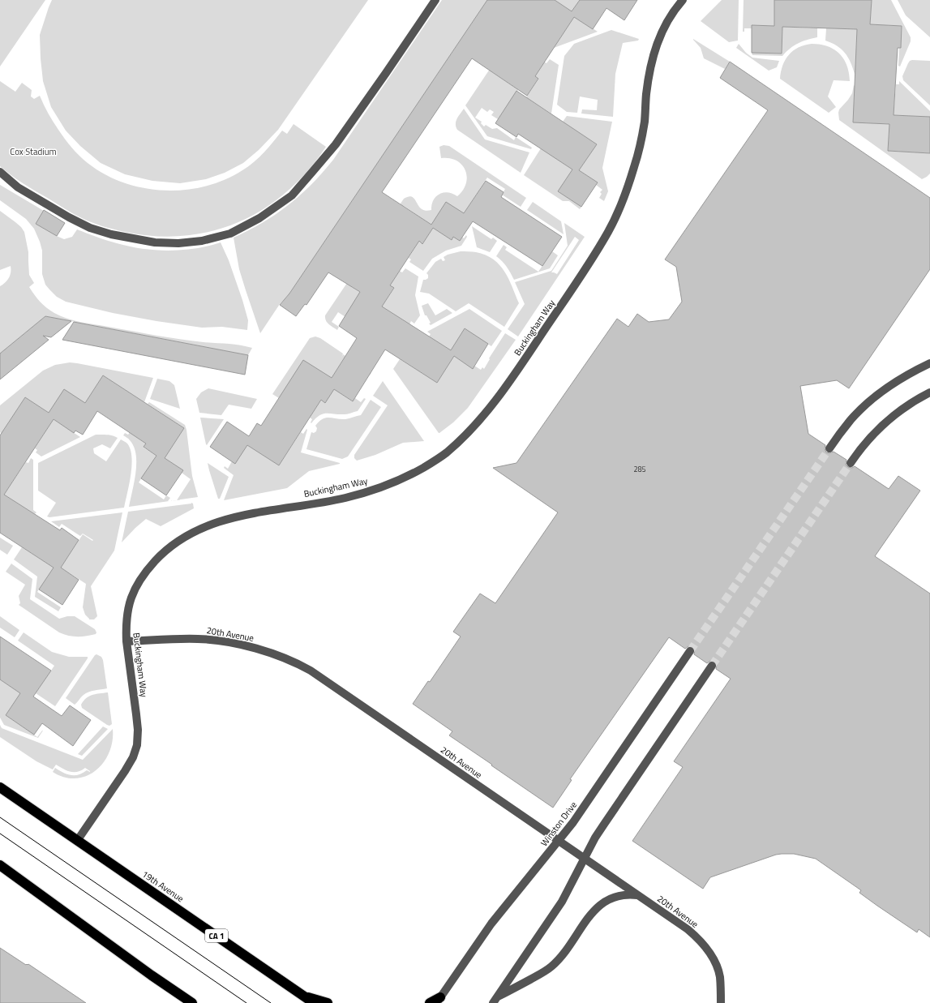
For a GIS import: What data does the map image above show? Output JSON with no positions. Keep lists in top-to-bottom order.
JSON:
{
  "streets": {
    "highway": ["19th Avenue", "CA 1"],
    "street": ["Buckingham Way", "20th Avenue", "Winston Drive"]
  },
  "crossings": [
    ["Buckingham Way", "20th Avenue"],
    ["Buckingham Way", "19th Avenue"],
    ["20th Avenue", "Winston Drive"]
  ],
  "parks": ["Cox Stadium"],
  "house_numbers": ["285"]
}
